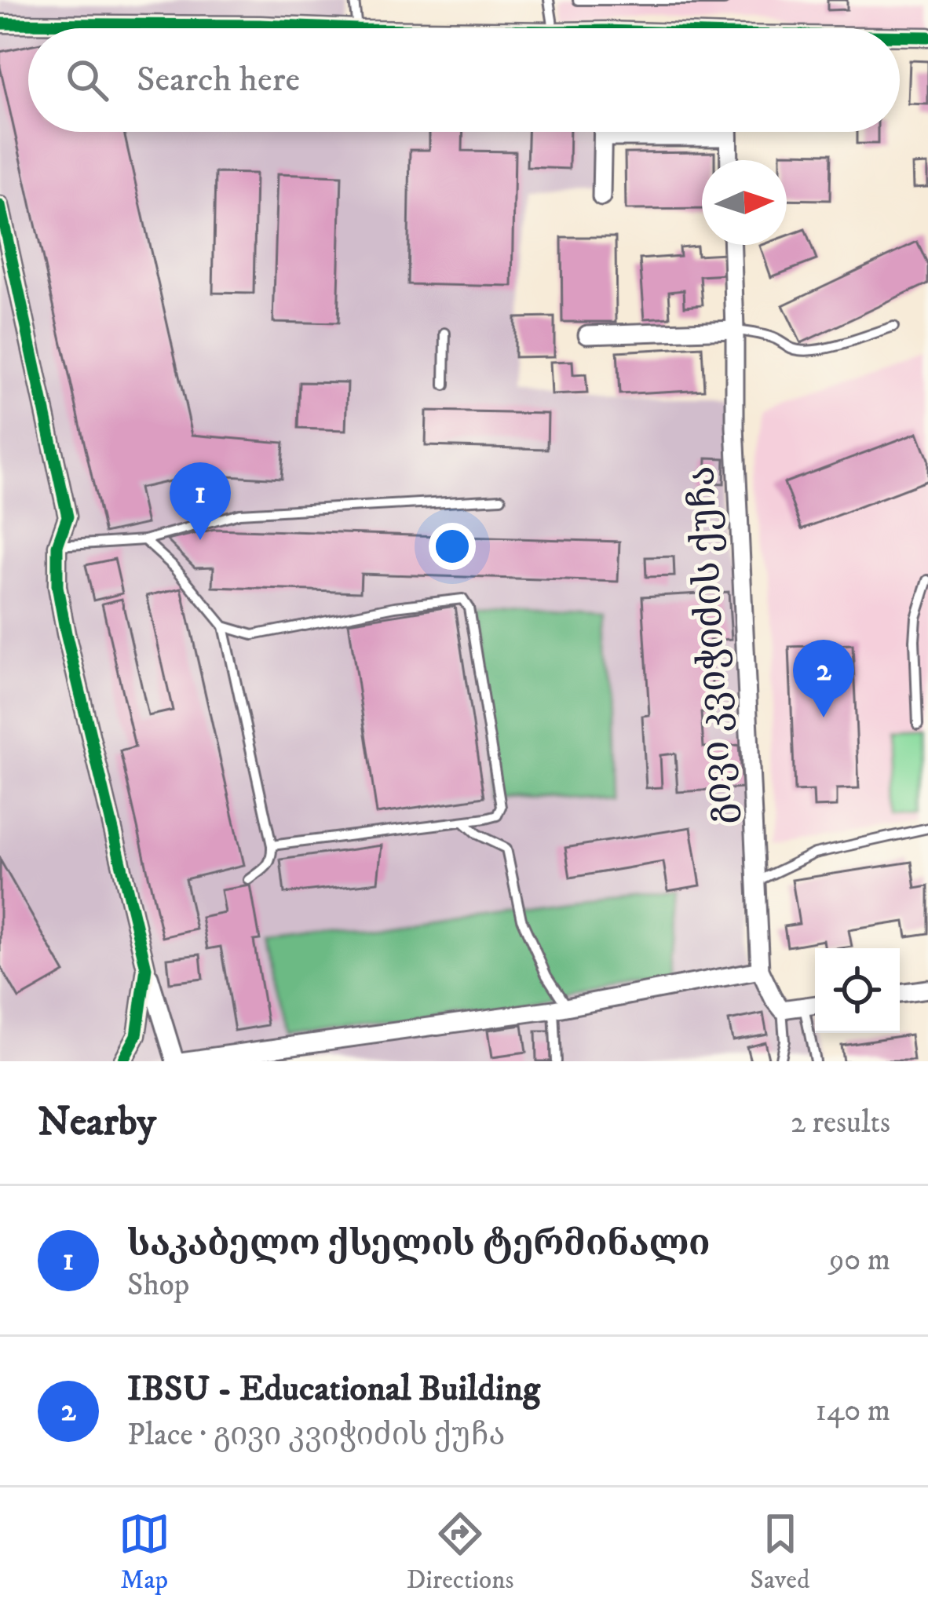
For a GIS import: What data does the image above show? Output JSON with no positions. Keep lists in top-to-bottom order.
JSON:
{
  "streets": {
    "street": ["გივი კვიჭიძის ქუჩა"]
  },
  "north": "right",
  "page": {
    "search": "Search here",
    "pins": ["1", "2"],
    "heading": ["Nearby", "2 results"],
    "list": [
      {
        "mark": "1",
        "name": "საკაბელო ქსელის ტერმინალი",
        "note": "Shop",
        "value": "90 m"
      },
      {
        "mark": "2",
        "name": "IBSU - Educational Building",
        "note": "Place · გივი კვიჭიძის ქუჩა",
        "value": "140 m"
      }
    ],
    "nav": ["Map", "Directions", "Saved"]
  }
}
